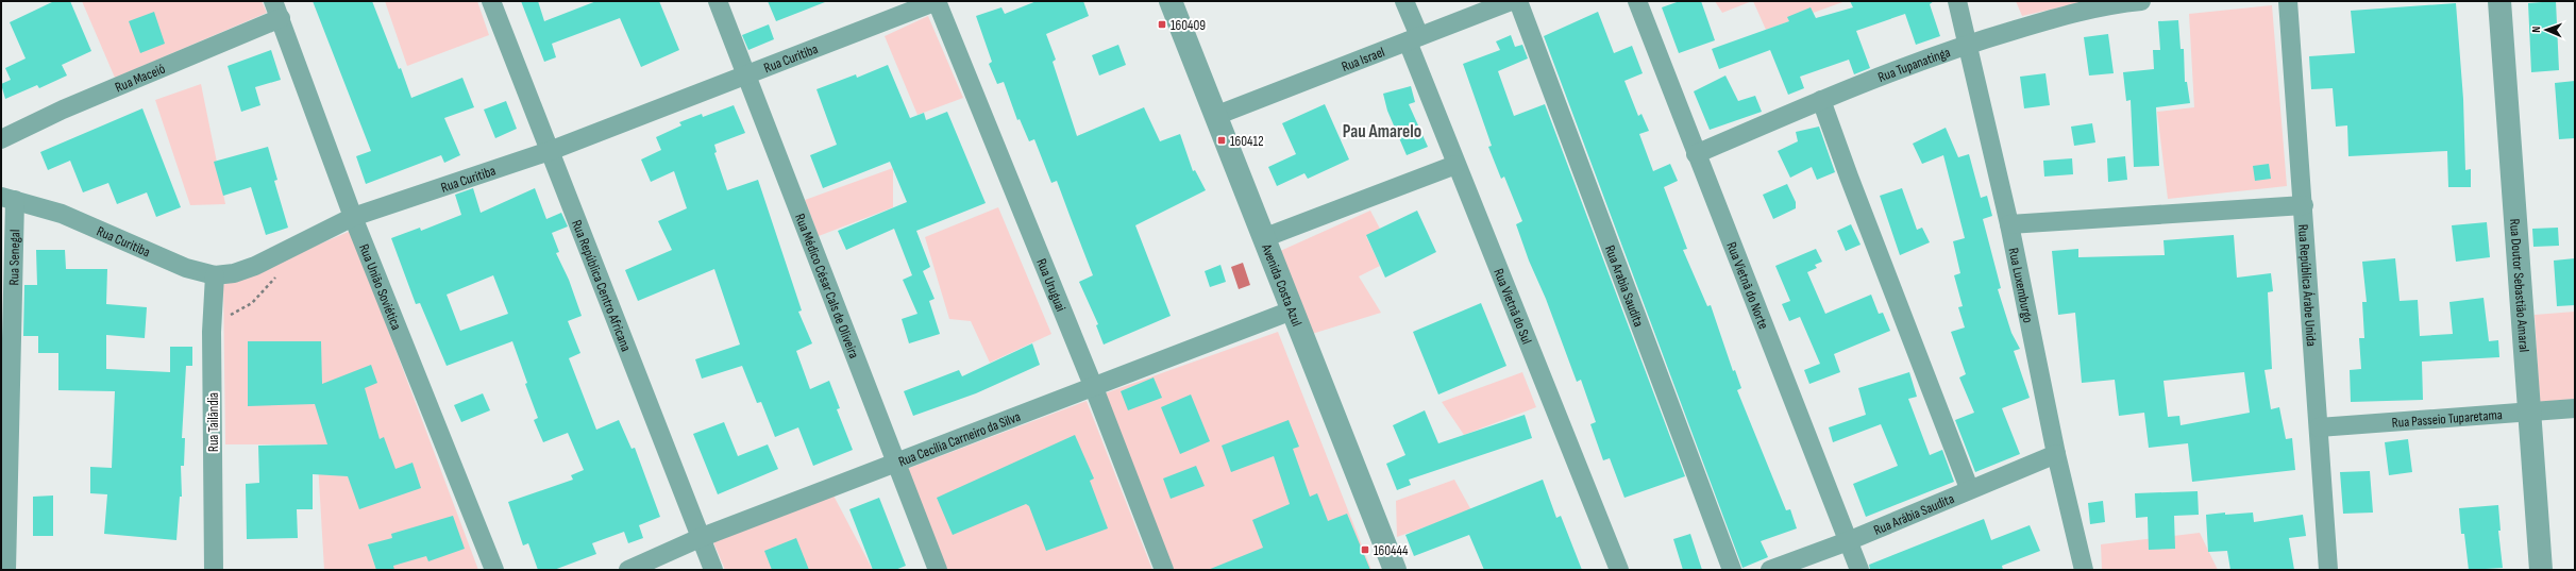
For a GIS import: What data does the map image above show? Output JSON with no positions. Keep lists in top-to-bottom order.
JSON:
{
  "streets": {
    "street": [
      "Rua Curitiba",
      "Rua Israel",
      "Rua Tupanatinga",
      "Rua Maceió",
      "Rua Senegal",
      "Rua Uruguai",
      "Rua Arabia Saudita",
      "Rua Luxemburgo",
      "Rua República Árabe Unida",
      "Rua Doutor Sebastião Amaral",
      "Rua República Centro Africana",
      "Rua Médico César Cals de Oliveira",
      "Avenida Costa Azul",
      "Rua Vietnã do Norte",
      "Rua União Soviética",
      "Rua Vietnã do Sul",
      "Rua Passeio Tuparetama",
      "Rua Tailândia",
      "Rua Cecília Carneiro da Silva",
      "Rua Arábia Saudita"
    ]
  },
  "crossings": [
    ["Rua Curitiba", "Rua Senegal"],
    ["Rua Curitiba", "Rua Uruguai"],
    ["Rua Curitiba", "Rua República Centro Africana"],
    ["Rua Curitiba", "Rua Médico César Cals de Oliveira"],
    ["Rua Curitiba", "Rua União Soviética"],
    ["Rua Curitiba", "Rua Tailândia"],
    ["Rua Israel", "Avenida Costa Azul"],
    ["Rua Israel", "Rua Vietnã do Sul"],
    ["Rua Tupanatinga", "Rua Luxemburgo"],
    ["Rua Tupanatinga", "Rua Vietnã do Norte"],
    ["Rua Maceió", "Rua União Soviética"],
    ["Rua Uruguai", "Rua Cecília Carneiro da Silva"],
    ["Rua Luxemburgo", "Rua Arábia Saudita"],
    ["Rua República Árabe Unida", "Rua Passeio Tuparetama"],
    ["Rua Doutor Sebastião Amaral", "Rua Passeio Tuparetama"],
    ["Rua República Centro Africana", "Rua Cecília Carneiro da Silva"],
    ["Rua Médico César Cals de Oliveira", "Rua Cecília Carneiro da Silva"],
    ["Avenida Costa Azul", "Rua Cecília Carneiro da Silva"],
    ["Rua Vietnã do Norte", "Rua Arábia Saudita"]
  ],
  "districts": ["Pau Amarelo"],
  "places": {
    "transit": ["160409", "160412", "160444"]
  },
  "north": "left"
}
